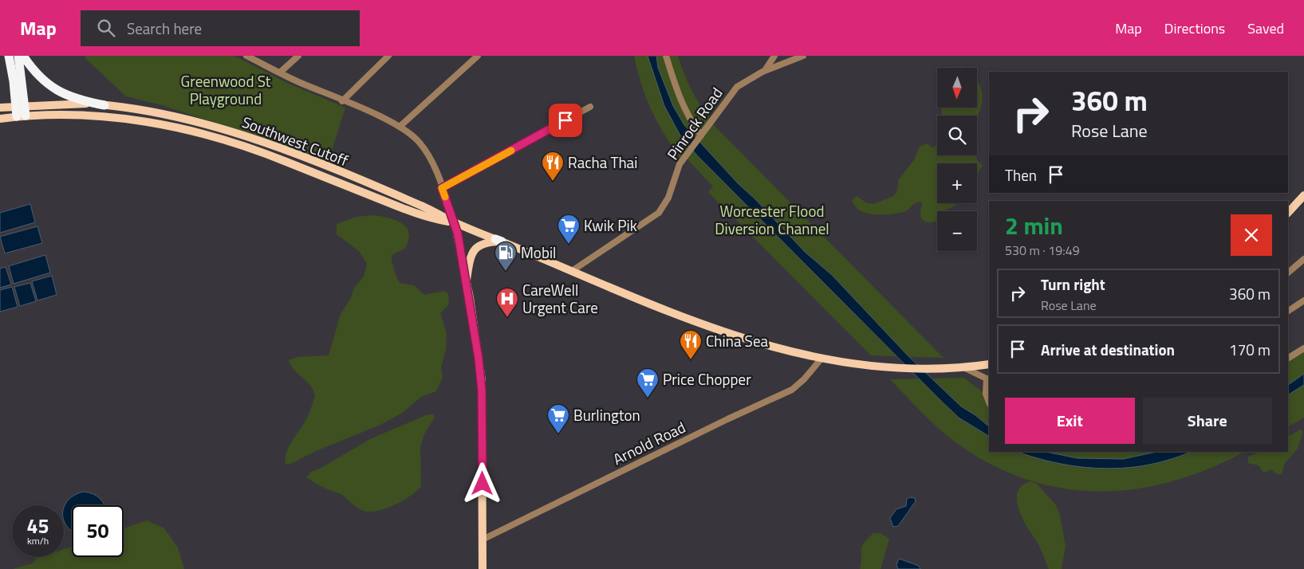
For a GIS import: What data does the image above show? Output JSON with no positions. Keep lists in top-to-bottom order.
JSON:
{
  "streets": {
    "main road": ["Southwest Cutoff"],
    "street": ["Pinrock Road", "Arnold Road"]
  },
  "crossings": [
    ["Pinrock Road", "Southwest Cutoff"],
    ["Southwest Cutoff", "Arnold Road"]
  ],
  "parks": ["Greenwood St Playground", "Worcester Flood Diversion Channel"],
  "places": {
    "restaurant": ["Racha Thai", "China Sea"],
    "supermarket": ["Kwik Pik", "Price Chopper", "Burlington"],
    "fuel station": ["Mobil"],
    "hospital": ["CareWell Urgent Care"]
  },
  "north": "bottom",
  "page": {
    "header": "Map",
    "search": "Search here",
    "nav": ["Map", "Directions", "Saved"],
    "map_buttons": ["+", "−"],
    "turn": ["360 m", "Rose Lane"],
    "then": "Then",
    "heading": ["2 min", "530 m · 19:49"],
    "list": [
      {
        "name": "Turn right",
        "note": "Rose Lane",
        "value": "360 m"
      },
      {
        "name": "Arrive at destination",
        "value": "170 m"
      }
    ],
    "buttons": ["Exit", "Share"],
    "speed": "45 km/h",
    "limit": "50"
  }
}
